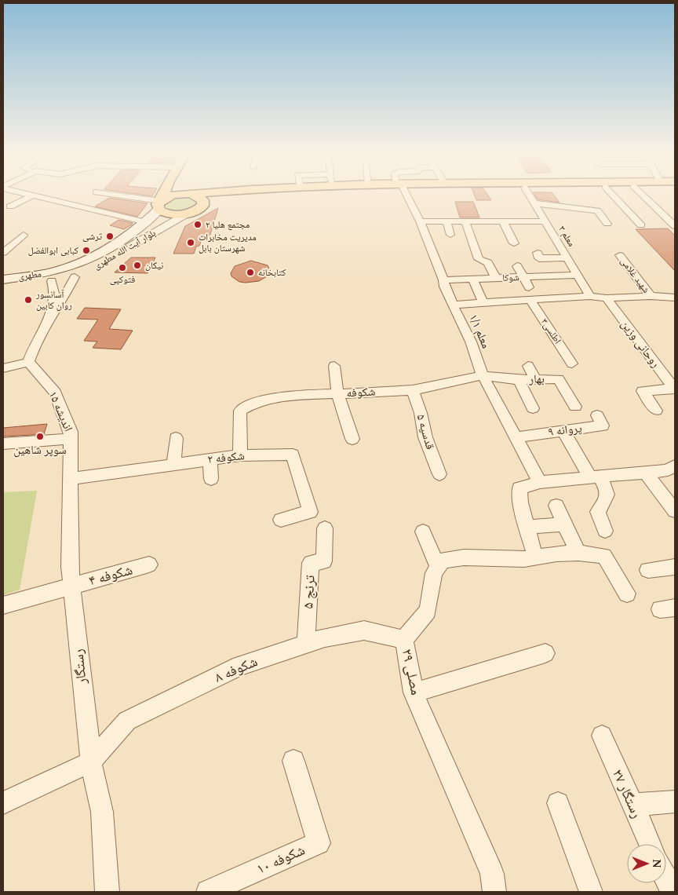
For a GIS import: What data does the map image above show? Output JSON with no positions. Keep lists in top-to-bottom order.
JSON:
{
  "streets": {
    "main road": ["بلوار آیت الله مطهری"],
    "street": [
      "معلم ۳",
      "شهید غلامی",
      "شوکا",
      "معلم ۱/۱",
      "اطلسی۳",
      "روحانی وزین",
      "بهار",
      "شکوفه",
      "اندیشه ۱۵",
      "پروانه ۹",
      "قدسیه ۵",
      "شکوفه ۲",
      "شکوفه ۴",
      "ترنج ۵",
      "رستگار",
      "شکوفه ۸",
      "مصلی ۲۹",
      "رستگار ۲۷",
      "شکوفه ۱۰"
    ]
  },
  "crossings": [
    ["معلم ۳", "شوکا"],
    ["شوکا", "معلم ۱/۱"],
    ["معلم ۱/۱", "بهار"],
    ["معلم ۱/۱", "شکوفه"],
    ["معلم ۱/۱", "پروانه ۹"],
    ["بهار", "شکوفه"],
    ["شکوفه", "قدسیه ۵"],
    ["شکوفه", "شکوفه ۲"],
    ["اندیشه ۱۵", "رستگار"],
    ["شکوفه ۲", "رستگار"],
    ["شکوفه ۴", "رستگار"],
    ["ترنج ۵", "شکوفه ۸"],
    ["رستگار", "شکوفه ۸"],
    ["شکوفه ۸", "مصلی ۲۹"]
  ],
  "places": [
    "مجتمع هلیا ۲",
    "ترشی",
    "مدیریت مخابرات شهرستان بابل",
    "کبابی ابوالفضل",
    "نیکان",
    "فتوکپی",
    "کتابخانه",
    "آسانسور روان کابین",
    "سوپر شاهین"
  ],
  "north": "right"
}
